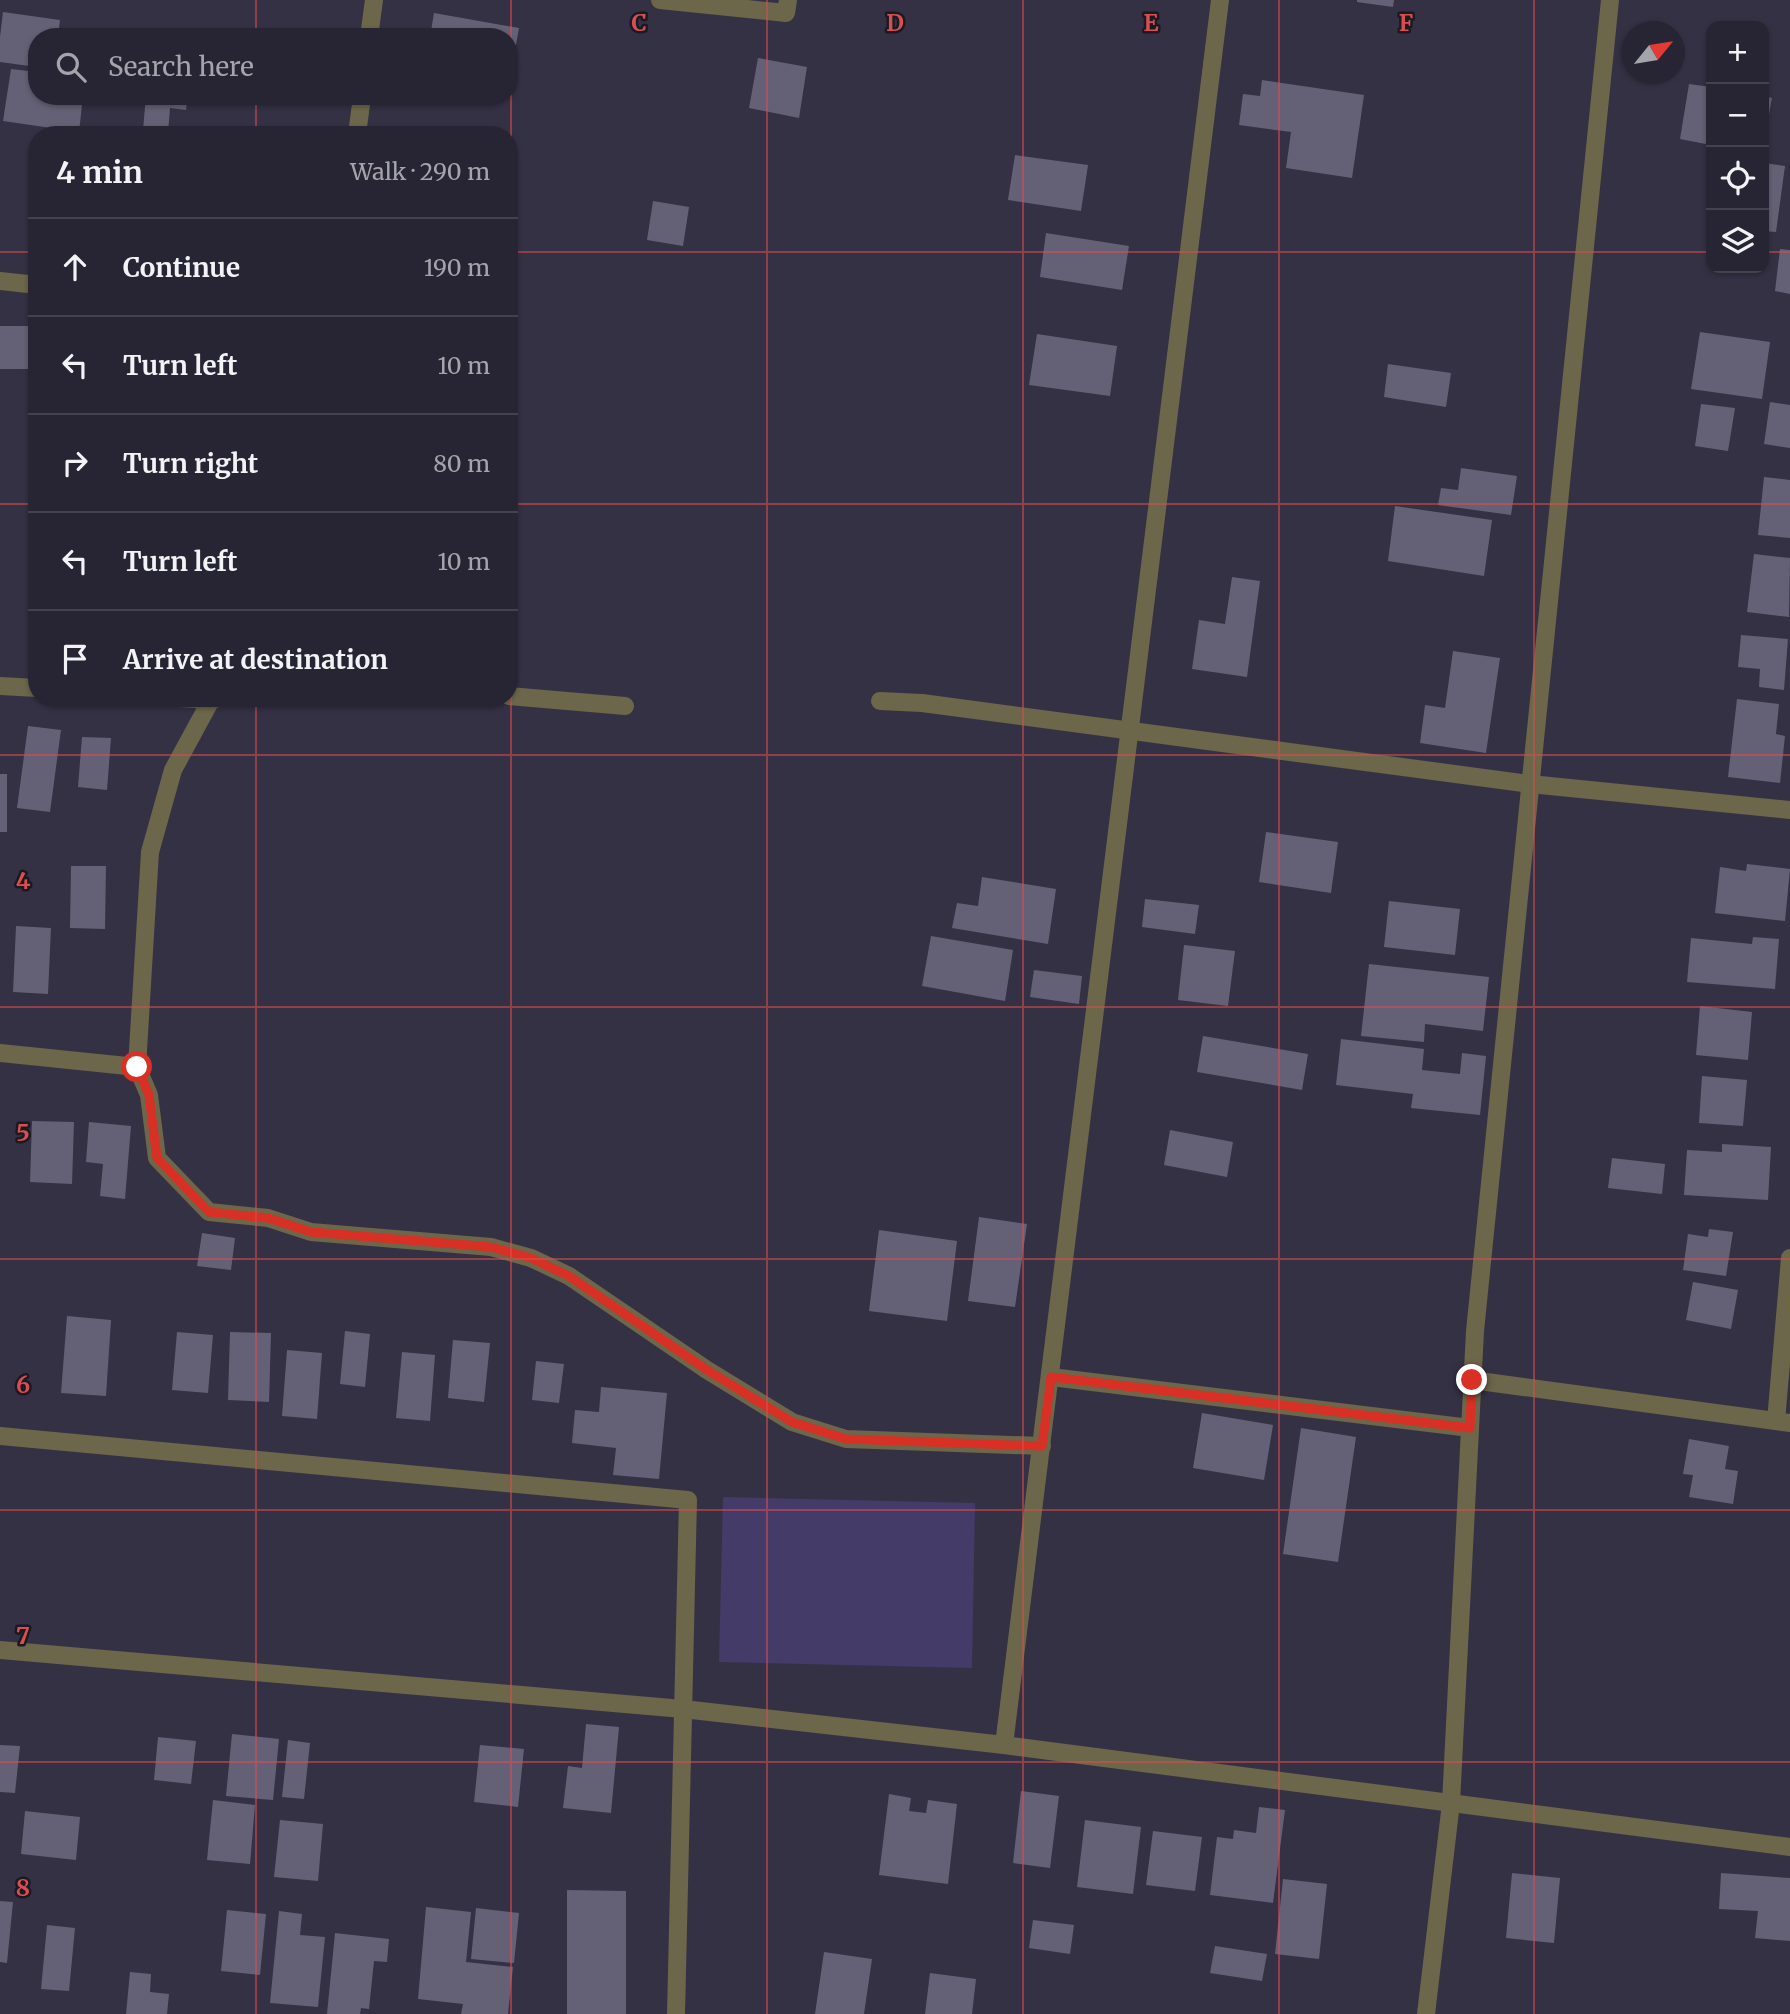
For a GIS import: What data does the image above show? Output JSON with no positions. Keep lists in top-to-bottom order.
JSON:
{
  "north": "top right",
  "page": {
    "map_buttons": ["+", "−"],
    "search": "Search here",
    "heading": ["4 min", "Walk · 290 m"],
    "list": [
      ["Continue", "190 m"],
      ["Turn left", "10 m"],
      ["Turn right", "80 m"],
      ["Turn left", "10 m"],
      "Arrive at destination"
    ]
  },
  "grid": {
    "columns": [
      "C",
      "D",
      "E",
      "F"
    ],
    "rows": [
      "4",
      "5",
      "6",
      "7",
      "8"
    ]
  }
}
